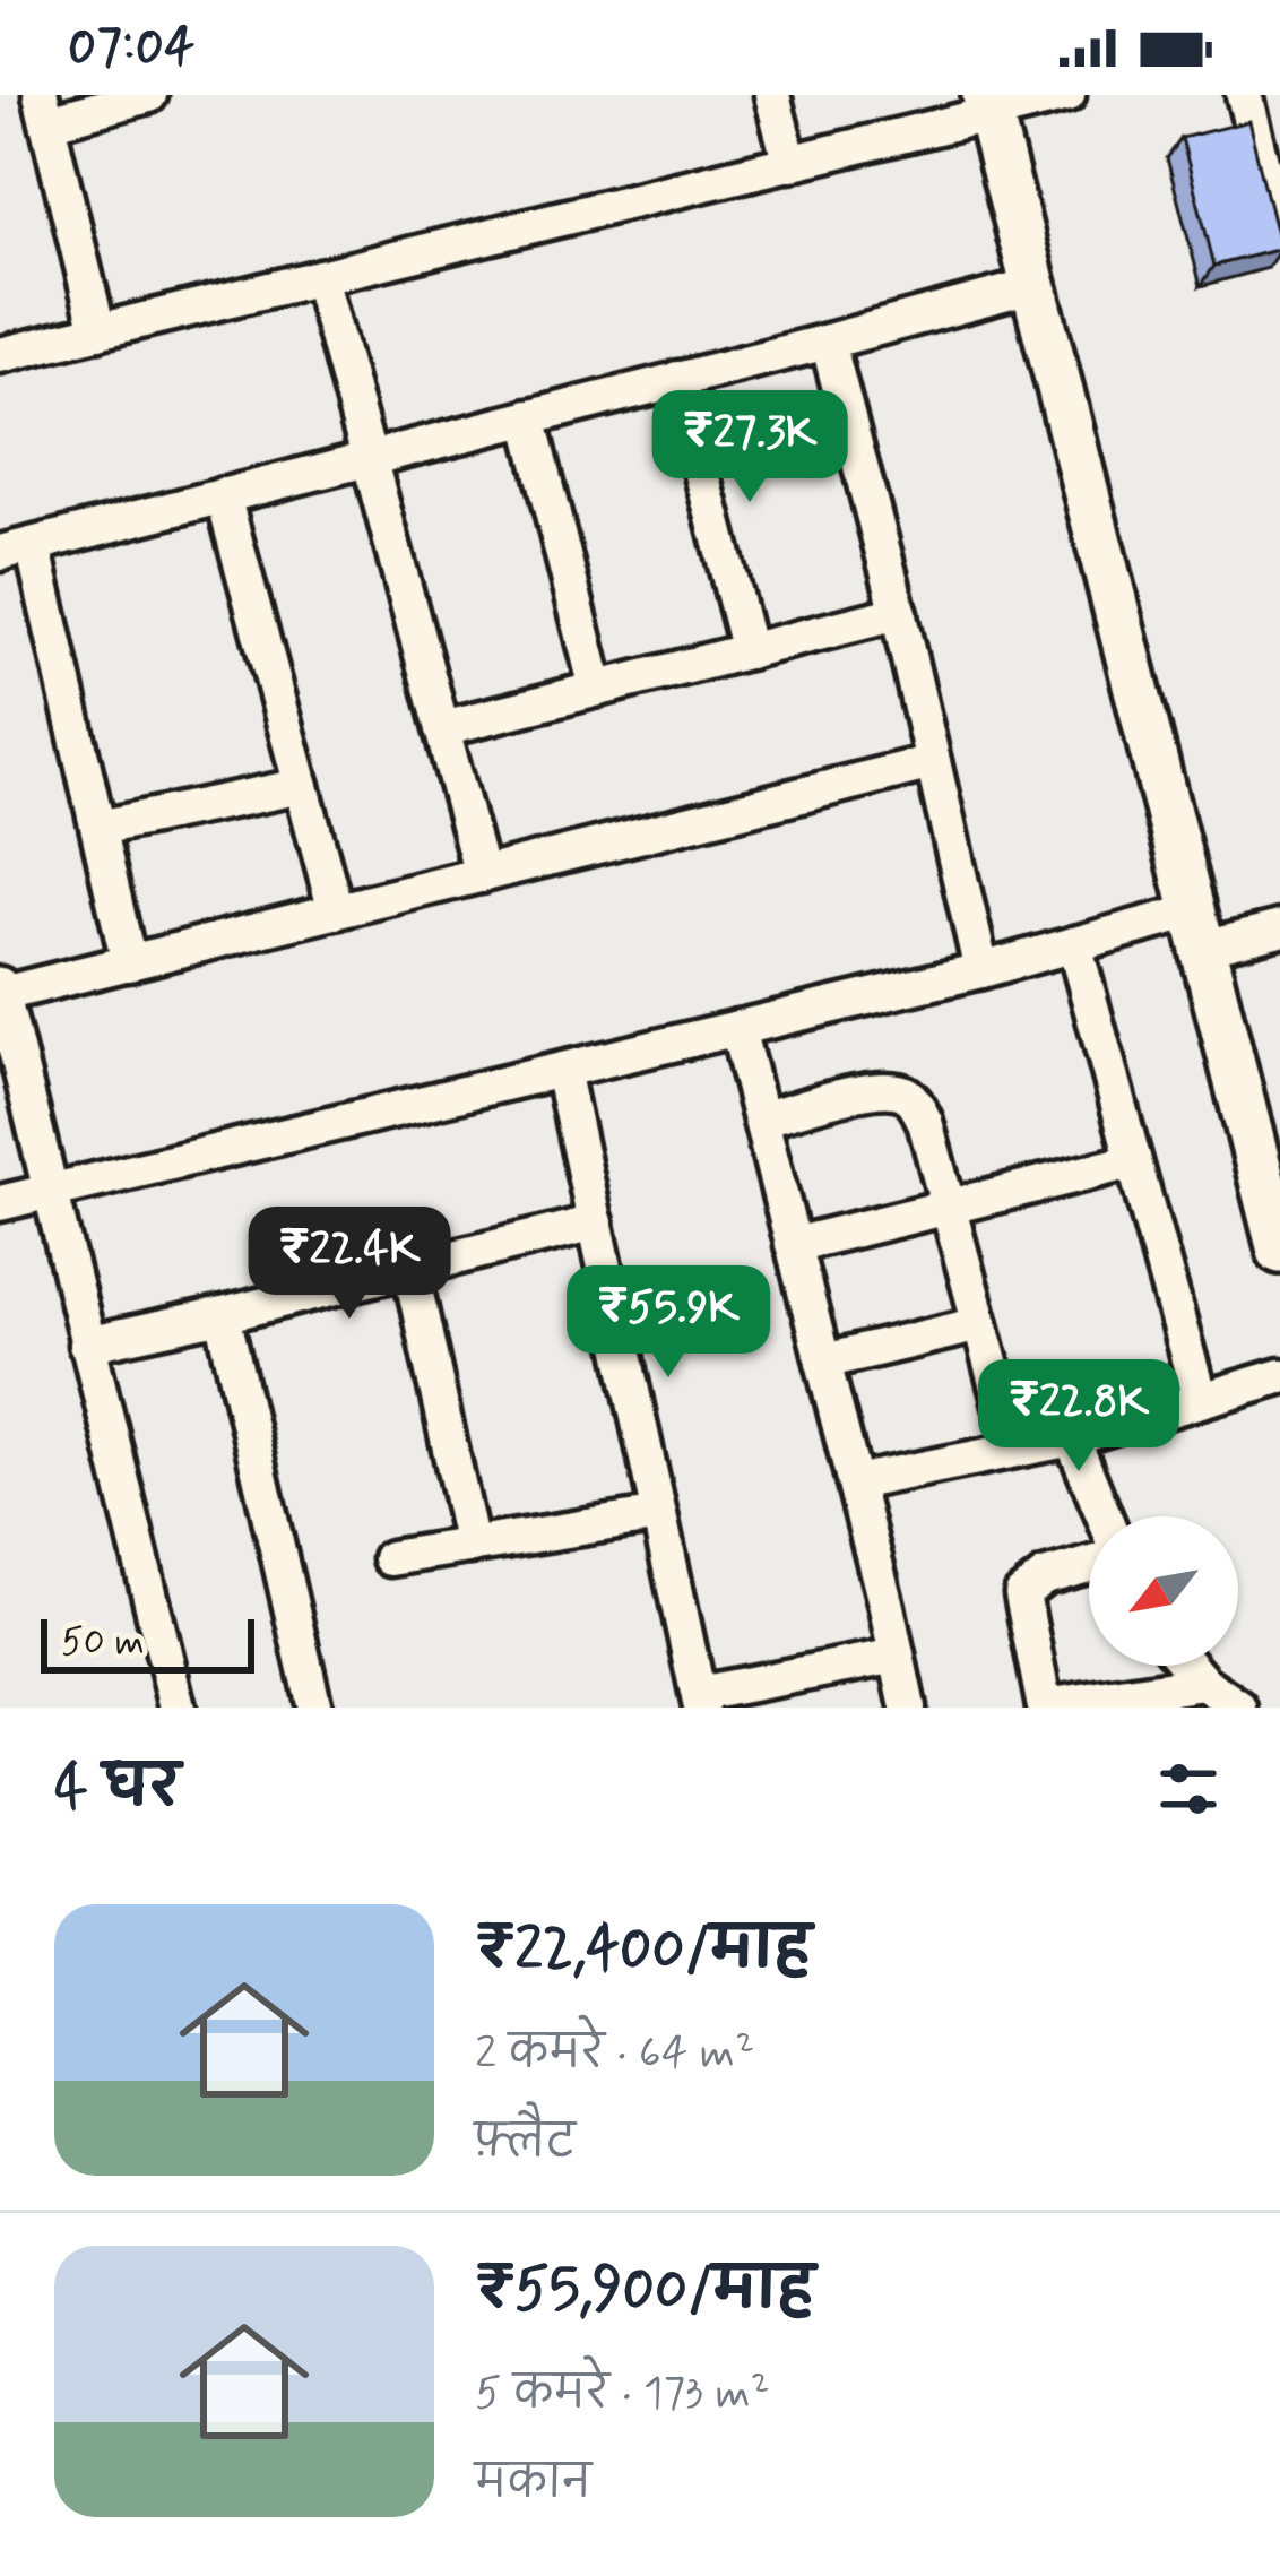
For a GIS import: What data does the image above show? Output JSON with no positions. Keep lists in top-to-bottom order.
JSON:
{
  "scale_bar": "50 m",
  "north": "bottom left",
  "page": {
    "status": "07:04",
    "price": [
      "₹27.3K",
      "₹22.4K",
      "₹55.9K",
      "₹22.8K"
    ],
    "scale": "50 m",
    "heading": "4 घर",
    "list": [
      {
        "name": "₹22,400/माह",
        "note": "2 कमरे · 64 m² · फ़्लैट"
      },
      {
        "name": "₹55,900/माह",
        "note": "5 कमरे · 173 m² · मकान"
      }
    ]
  }
}
